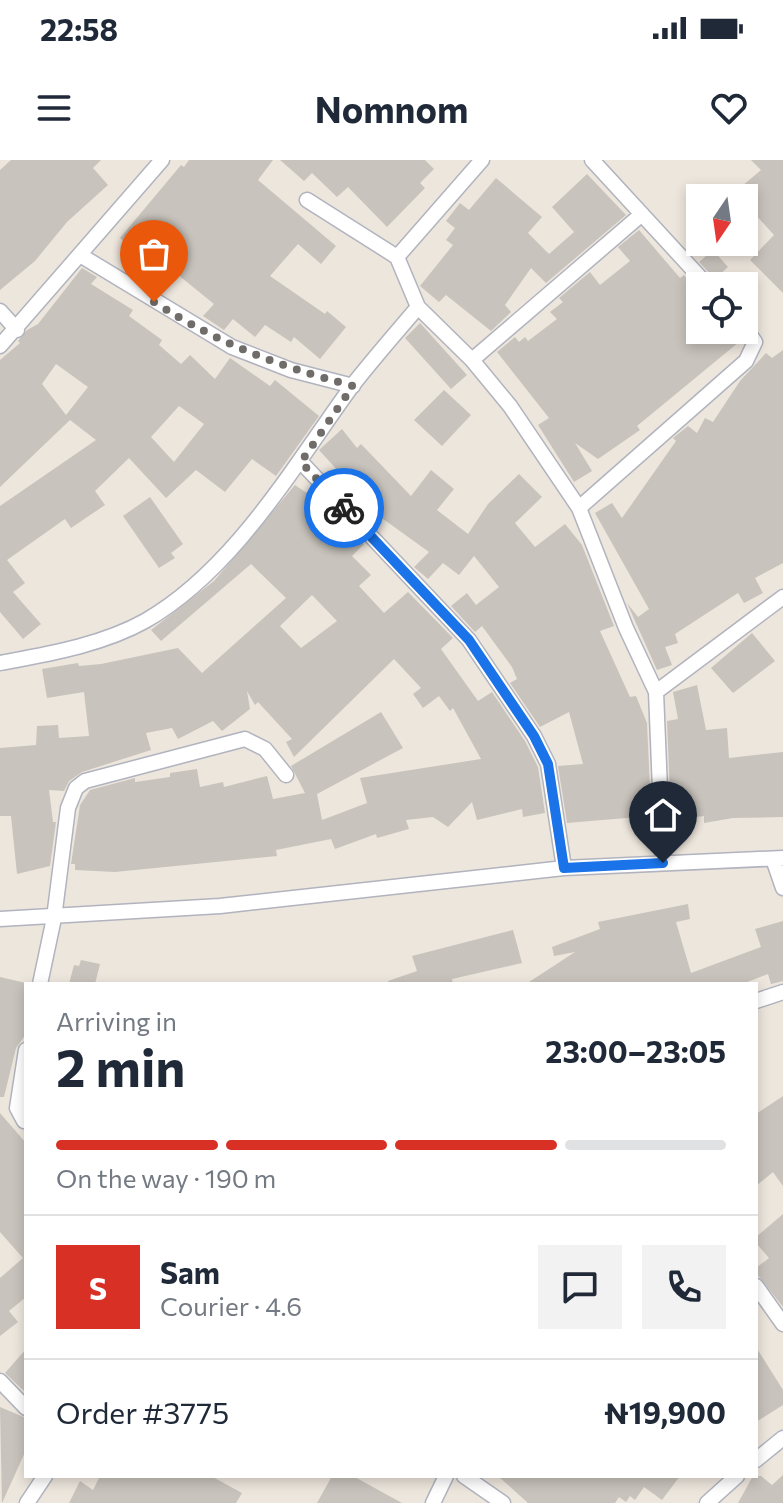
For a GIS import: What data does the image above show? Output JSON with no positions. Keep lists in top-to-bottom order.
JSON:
{
  "north": "bottom",
  "page": {
    "status": "22:58",
    "header": "Nomnom",
    "heading": ["2 min", "Arriving in", "23:00–23:05"],
    "panel": [
      "Sam",
      "Courier · 4.6",
      "Order #3775",
      "₦19,900"
    ],
    "bar": "On the way · 190 m",
    "round": "S"
  }
}
